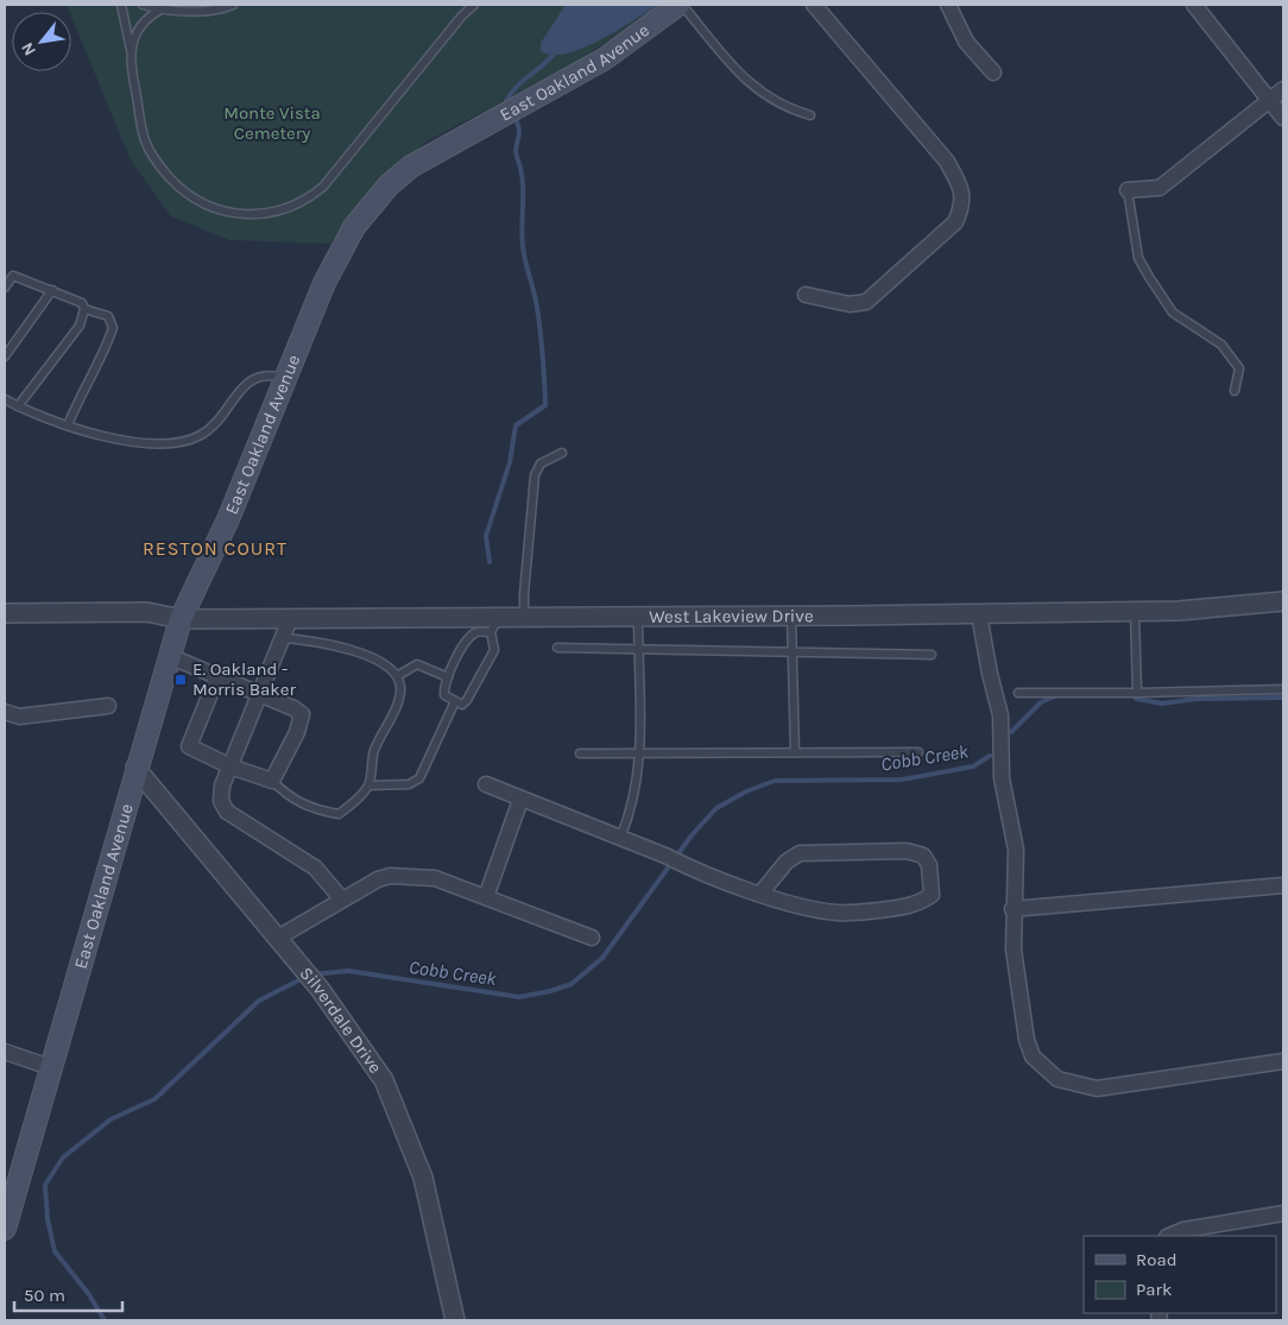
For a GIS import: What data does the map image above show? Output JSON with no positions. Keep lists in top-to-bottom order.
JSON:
{
  "streets": {
    "main road": ["East Oakland Avenue"],
    "street": ["West Lakeview Drive", "Silverdale Drive"]
  },
  "crossings": [
    ["East Oakland Avenue", "West Lakeview Drive"],
    ["East Oakland Avenue", "Silverdale Drive"]
  ],
  "districts": ["RESTON COURT"],
  "water": ["Cobb Creek"],
  "parks": ["Monte Vista Cemetery"],
  "places": {
    "transit": ["E. Oakland - Morris Baker"]
  },
  "legend": ["Road", "Park"],
  "scale_bar": "50 m",
  "north": "bottom left"
}
